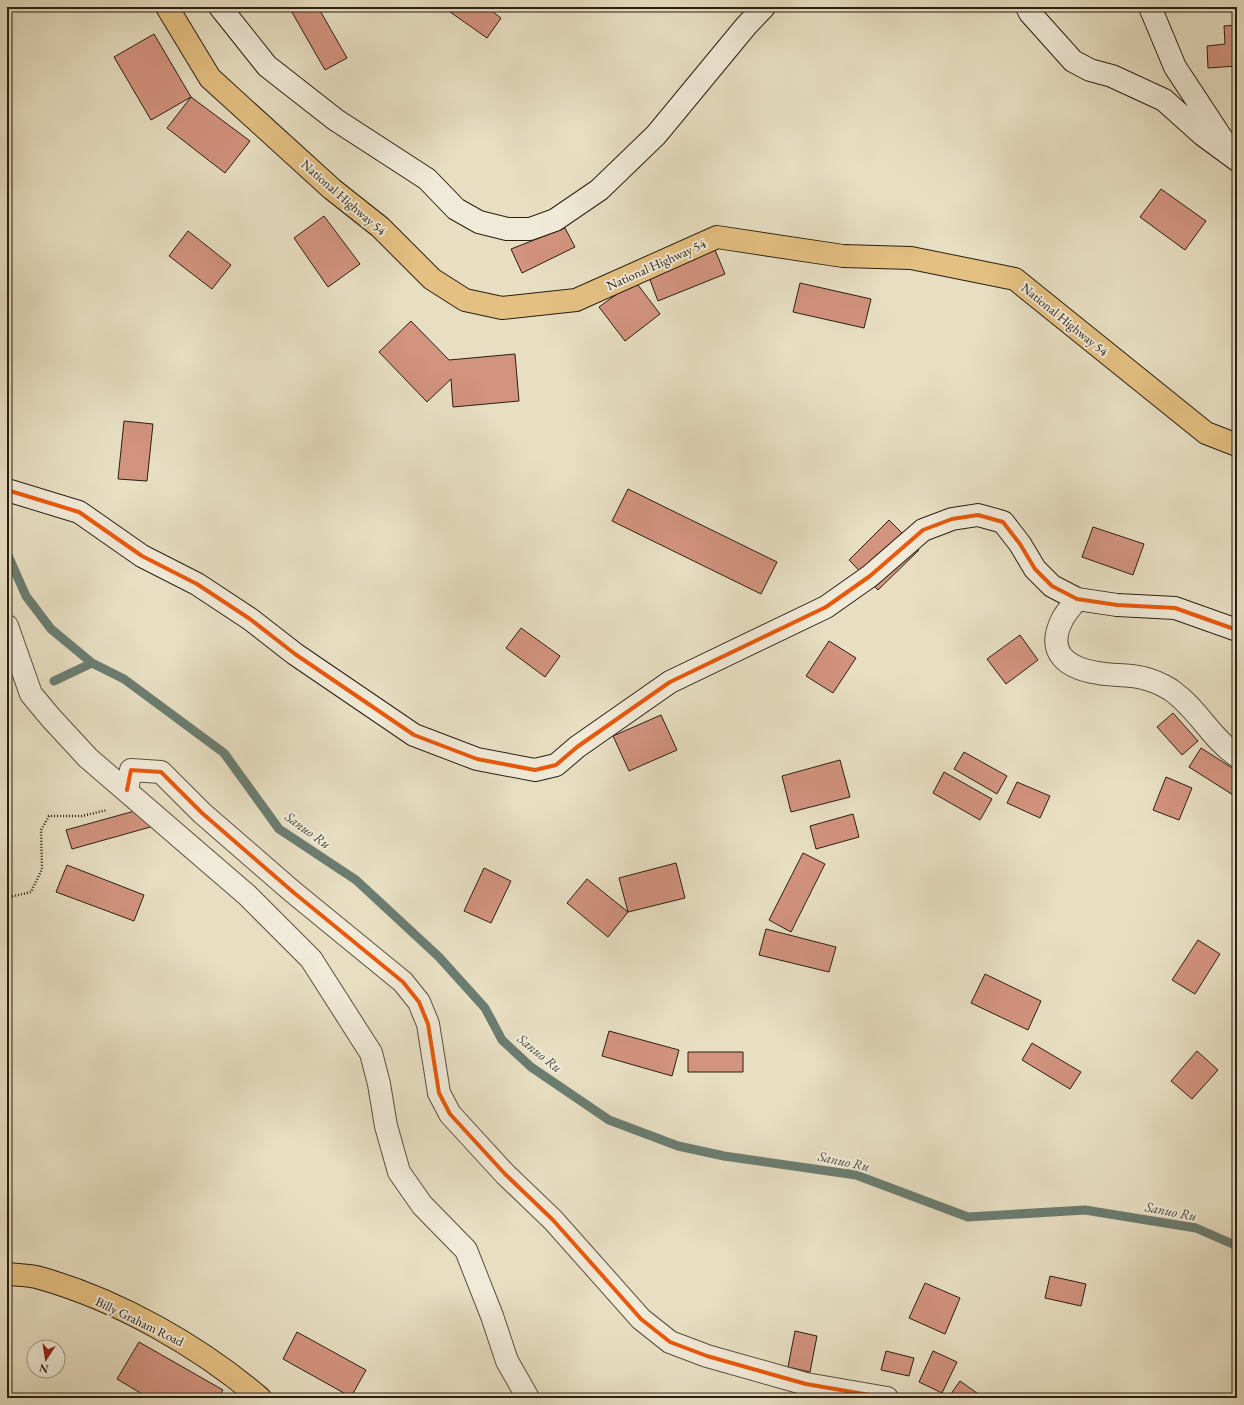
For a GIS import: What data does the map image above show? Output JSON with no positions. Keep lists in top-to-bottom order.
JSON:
{
  "streets": {
    "main road": ["National Highway 54", "Billy Graham Road"]
  },
  "water": ["Sanuo Ru"],
  "north": "bottom"
}
